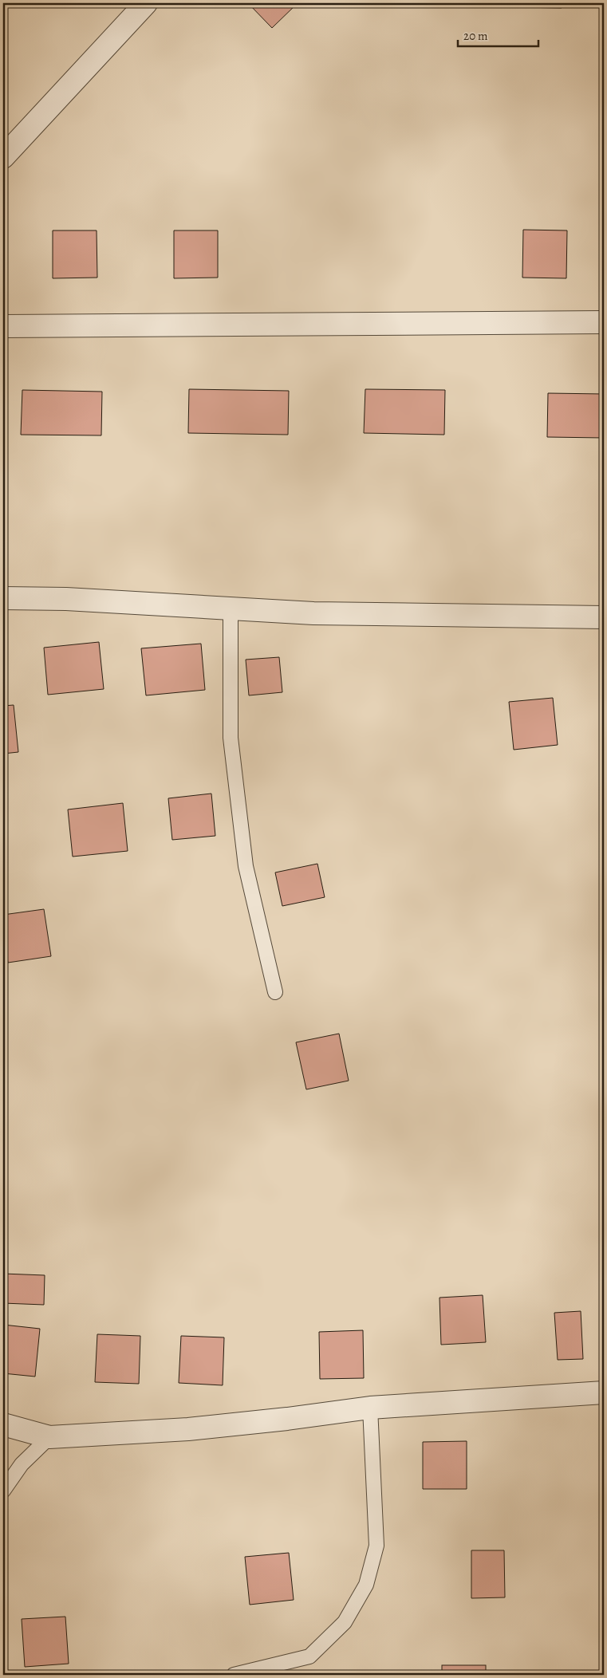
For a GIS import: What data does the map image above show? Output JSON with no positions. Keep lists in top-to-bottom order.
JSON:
{
  "scale_bar": "20 m"
}
